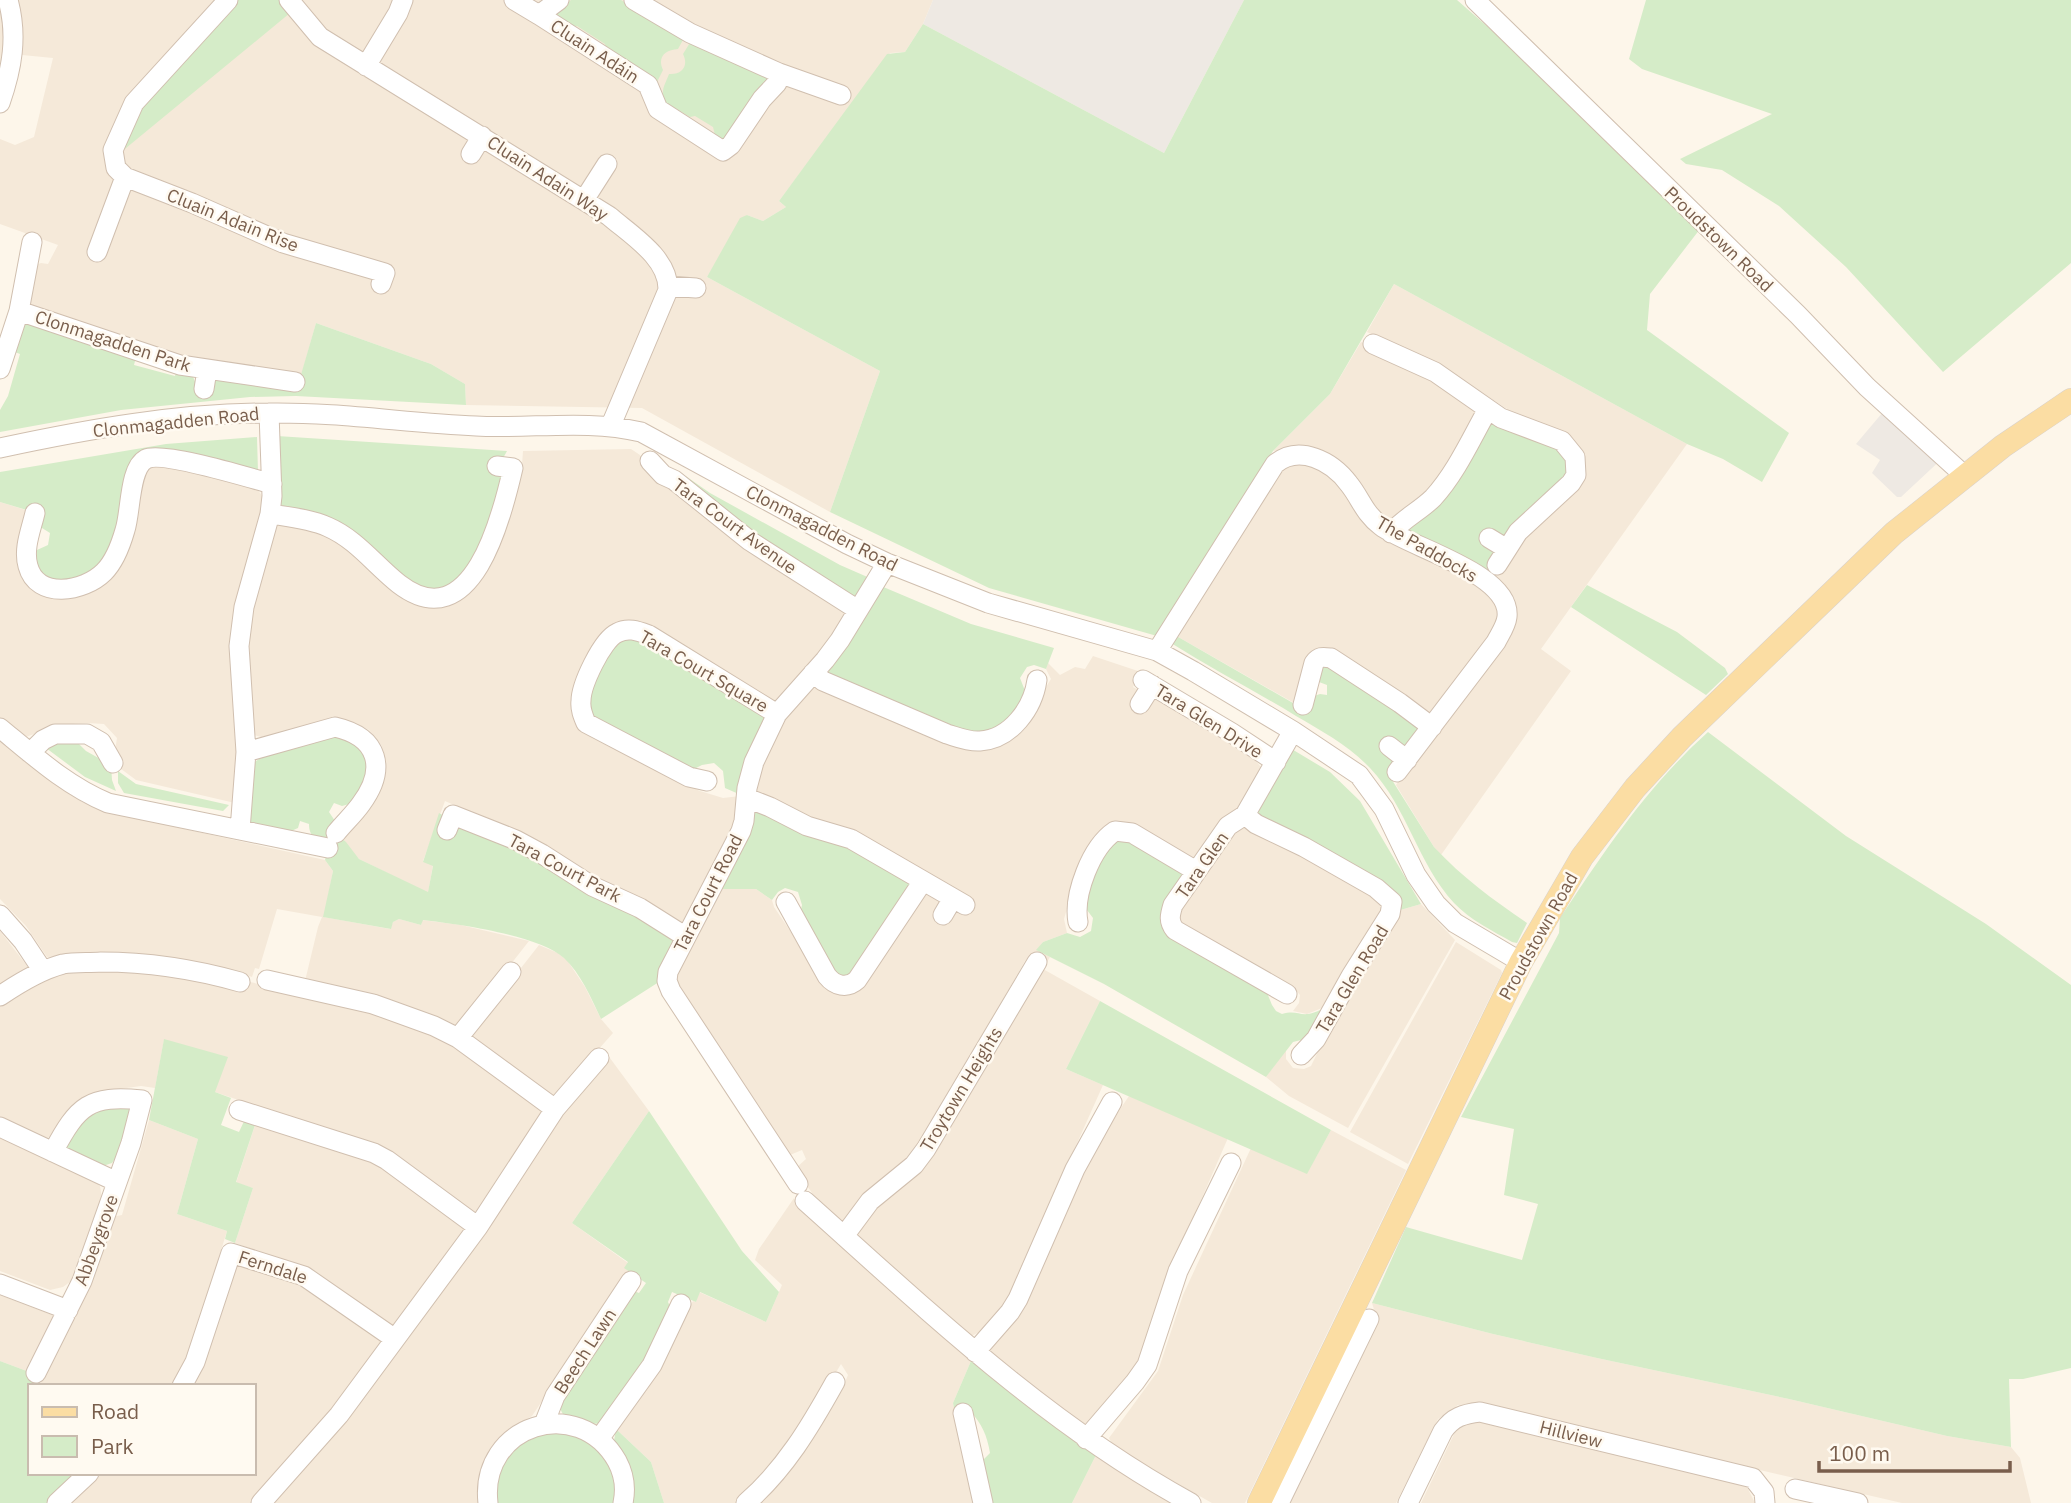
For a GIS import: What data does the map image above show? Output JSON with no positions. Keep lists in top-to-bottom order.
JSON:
{
  "streets": {
    "main road": ["Proudstown Road"],
    "street": [
      "Cluain Adáin",
      "Cluain Adain Way",
      "Cluain Adain Rise",
      "Clonmagadden Park",
      "Clonmagadden Road",
      "Tara Court Avenue",
      "The Paddocks",
      "Tara Court Square",
      "Tara Glen Drive",
      "Tara Glen",
      "Tara Court Park",
      "Tara Court Road",
      "Tara Glen Road",
      "Troytown Heights",
      "Abbeygrove",
      "Ferndale",
      "Beech Lawn",
      "Hillview"
    ]
  },
  "crossings": [
    ["Proudstown Road", "Clonmagadden Road"],
    ["Clonmagadden Road", "The Paddocks"],
    ["Clonmagadden Road", "Tara Glen"],
    ["Clonmagadden Road", "Tara Court Road"],
    ["Tara Court Avenue", "Tara Court Road"],
    ["Tara Court Square", "Tara Court Road"],
    ["Tara Glen Drive", "Tara Glen"],
    ["Tara Glen", "Tara Glen Road"],
    ["Tara Court Park", "Tara Court Road"],
    ["Tara Court Road", "Troytown Heights"]
  ],
  "legend": ["Road", "Park"],
  "scale_bar": "100 m"
}
